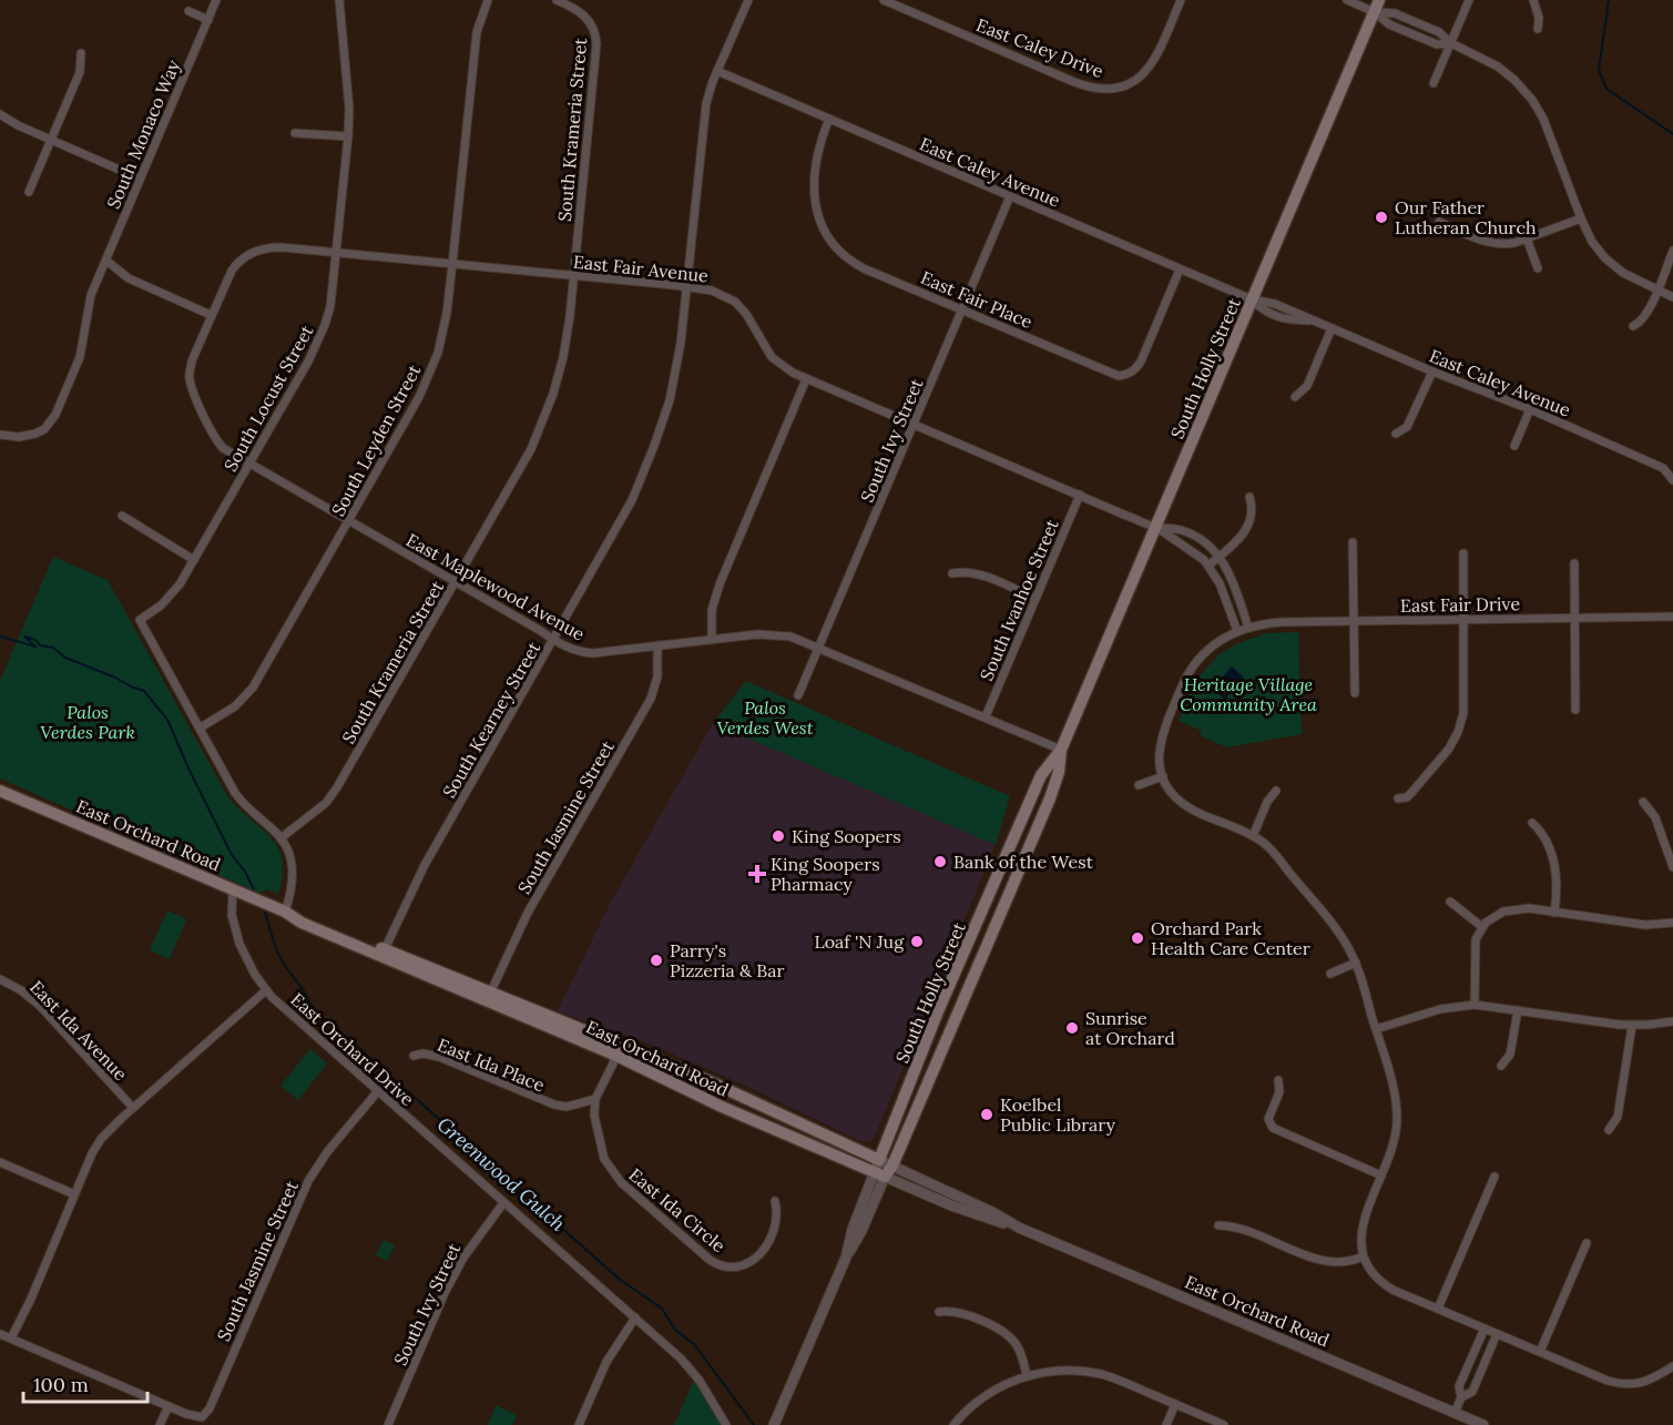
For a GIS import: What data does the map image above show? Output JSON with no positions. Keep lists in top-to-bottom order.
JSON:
{
  "streets": {
    "main road": ["South Holly Street", "East Orchard Road"],
    "street": [
      "East Caley Drive",
      "South Krameria Street",
      "South Monaco Way",
      "East Caley Avenue",
      "East Fair Avenue",
      "East Fair Place",
      "South Locust Street",
      "South Leyden Street",
      "South Ivy Street",
      "East Maplewood Avenue",
      "South Ivanhoe Street",
      "East Fair Drive",
      "South Kearney Street",
      "South Jasmine Street",
      "East Ida Avenue",
      "East Orchard Drive",
      "East Ida Place",
      "East Ida Circle"
    ]
  },
  "crossings": [
    ["South Krameria Street", "East Fair Avenue"],
    ["South Krameria Street", "East Maplewood Avenue"],
    ["East Caley Avenue", "East Fair Place"],
    ["East Caley Avenue", "South Holly Street"],
    ["East Caley Avenue", "South Ivy Street"],
    ["East Caley Avenue", "South Kearney Street"],
    ["East Fair Avenue", "South Holly Street"],
    ["East Fair Avenue", "South Locust Street"],
    ["East Fair Avenue", "South Leyden Street"],
    ["East Fair Avenue", "South Ivy Street"],
    ["East Fair Avenue", "East Maplewood Avenue"],
    ["East Fair Avenue", "South Ivanhoe Street"],
    ["East Fair Avenue", "East Fair Drive"],
    ["East Fair Avenue", "South Kearney Street"],
    ["East Fair Place", "South Ivy Street"],
    ["South Holly Street", "East Maplewood Avenue"],
    ["South Holly Street", "East Orchard Road"],
    ["South Locust Street", "South Leyden Street"],
    ["South Locust Street", "East Maplewood Avenue"],
    ["South Leyden Street", "East Maplewood Avenue"],
    ["South Ivy Street", "East Maplewood Avenue"],
    ["South Ivy Street", "East Orchard Drive"],
    ["East Maplewood Avenue", "South Ivanhoe Street"],
    ["East Maplewood Avenue", "South Kearney Street"],
    ["East Maplewood Avenue", "South Jasmine Street"],
    ["South Kearney Street", "East Orchard Road"],
    ["South Jasmine Street", "East Orchard Road"],
    ["South Jasmine Street", "East Orchard Drive"],
    ["East Orchard Road", "East Orchard Drive"],
    ["East Orchard Road", "East Ida Circle"],
    ["East Ida Place", "East Ida Circle"]
  ],
  "water": ["Greenwood Gulch"],
  "parks": ["Heritage Village Community Area", "Palos Verdes West", "Palos Verdes Park"],
  "places": {
    "other": [
      "Our Father Lutheran Church",
      "King Soopers",
      "Bank of the West",
      "Orchard Park Health Care Center",
      "Loaf 'N Jug",
      "Parry's Pizzeria & Bar",
      "Sunrise at Orchard",
      "Koelbel Public Library"
    ],
    "health": ["King Soopers Pharmacy"]
  },
  "scale_bar": "100 m"
}
